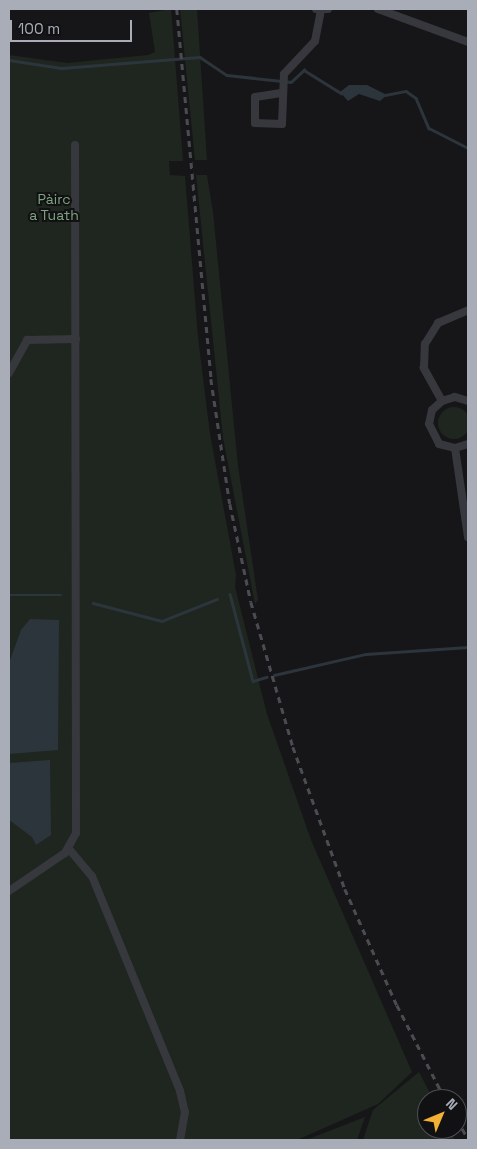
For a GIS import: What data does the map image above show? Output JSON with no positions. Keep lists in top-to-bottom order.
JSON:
{
  "parks": ["Pàirc a Tuath"],
  "scale_bar": "100 m",
  "north": "top right"
}
